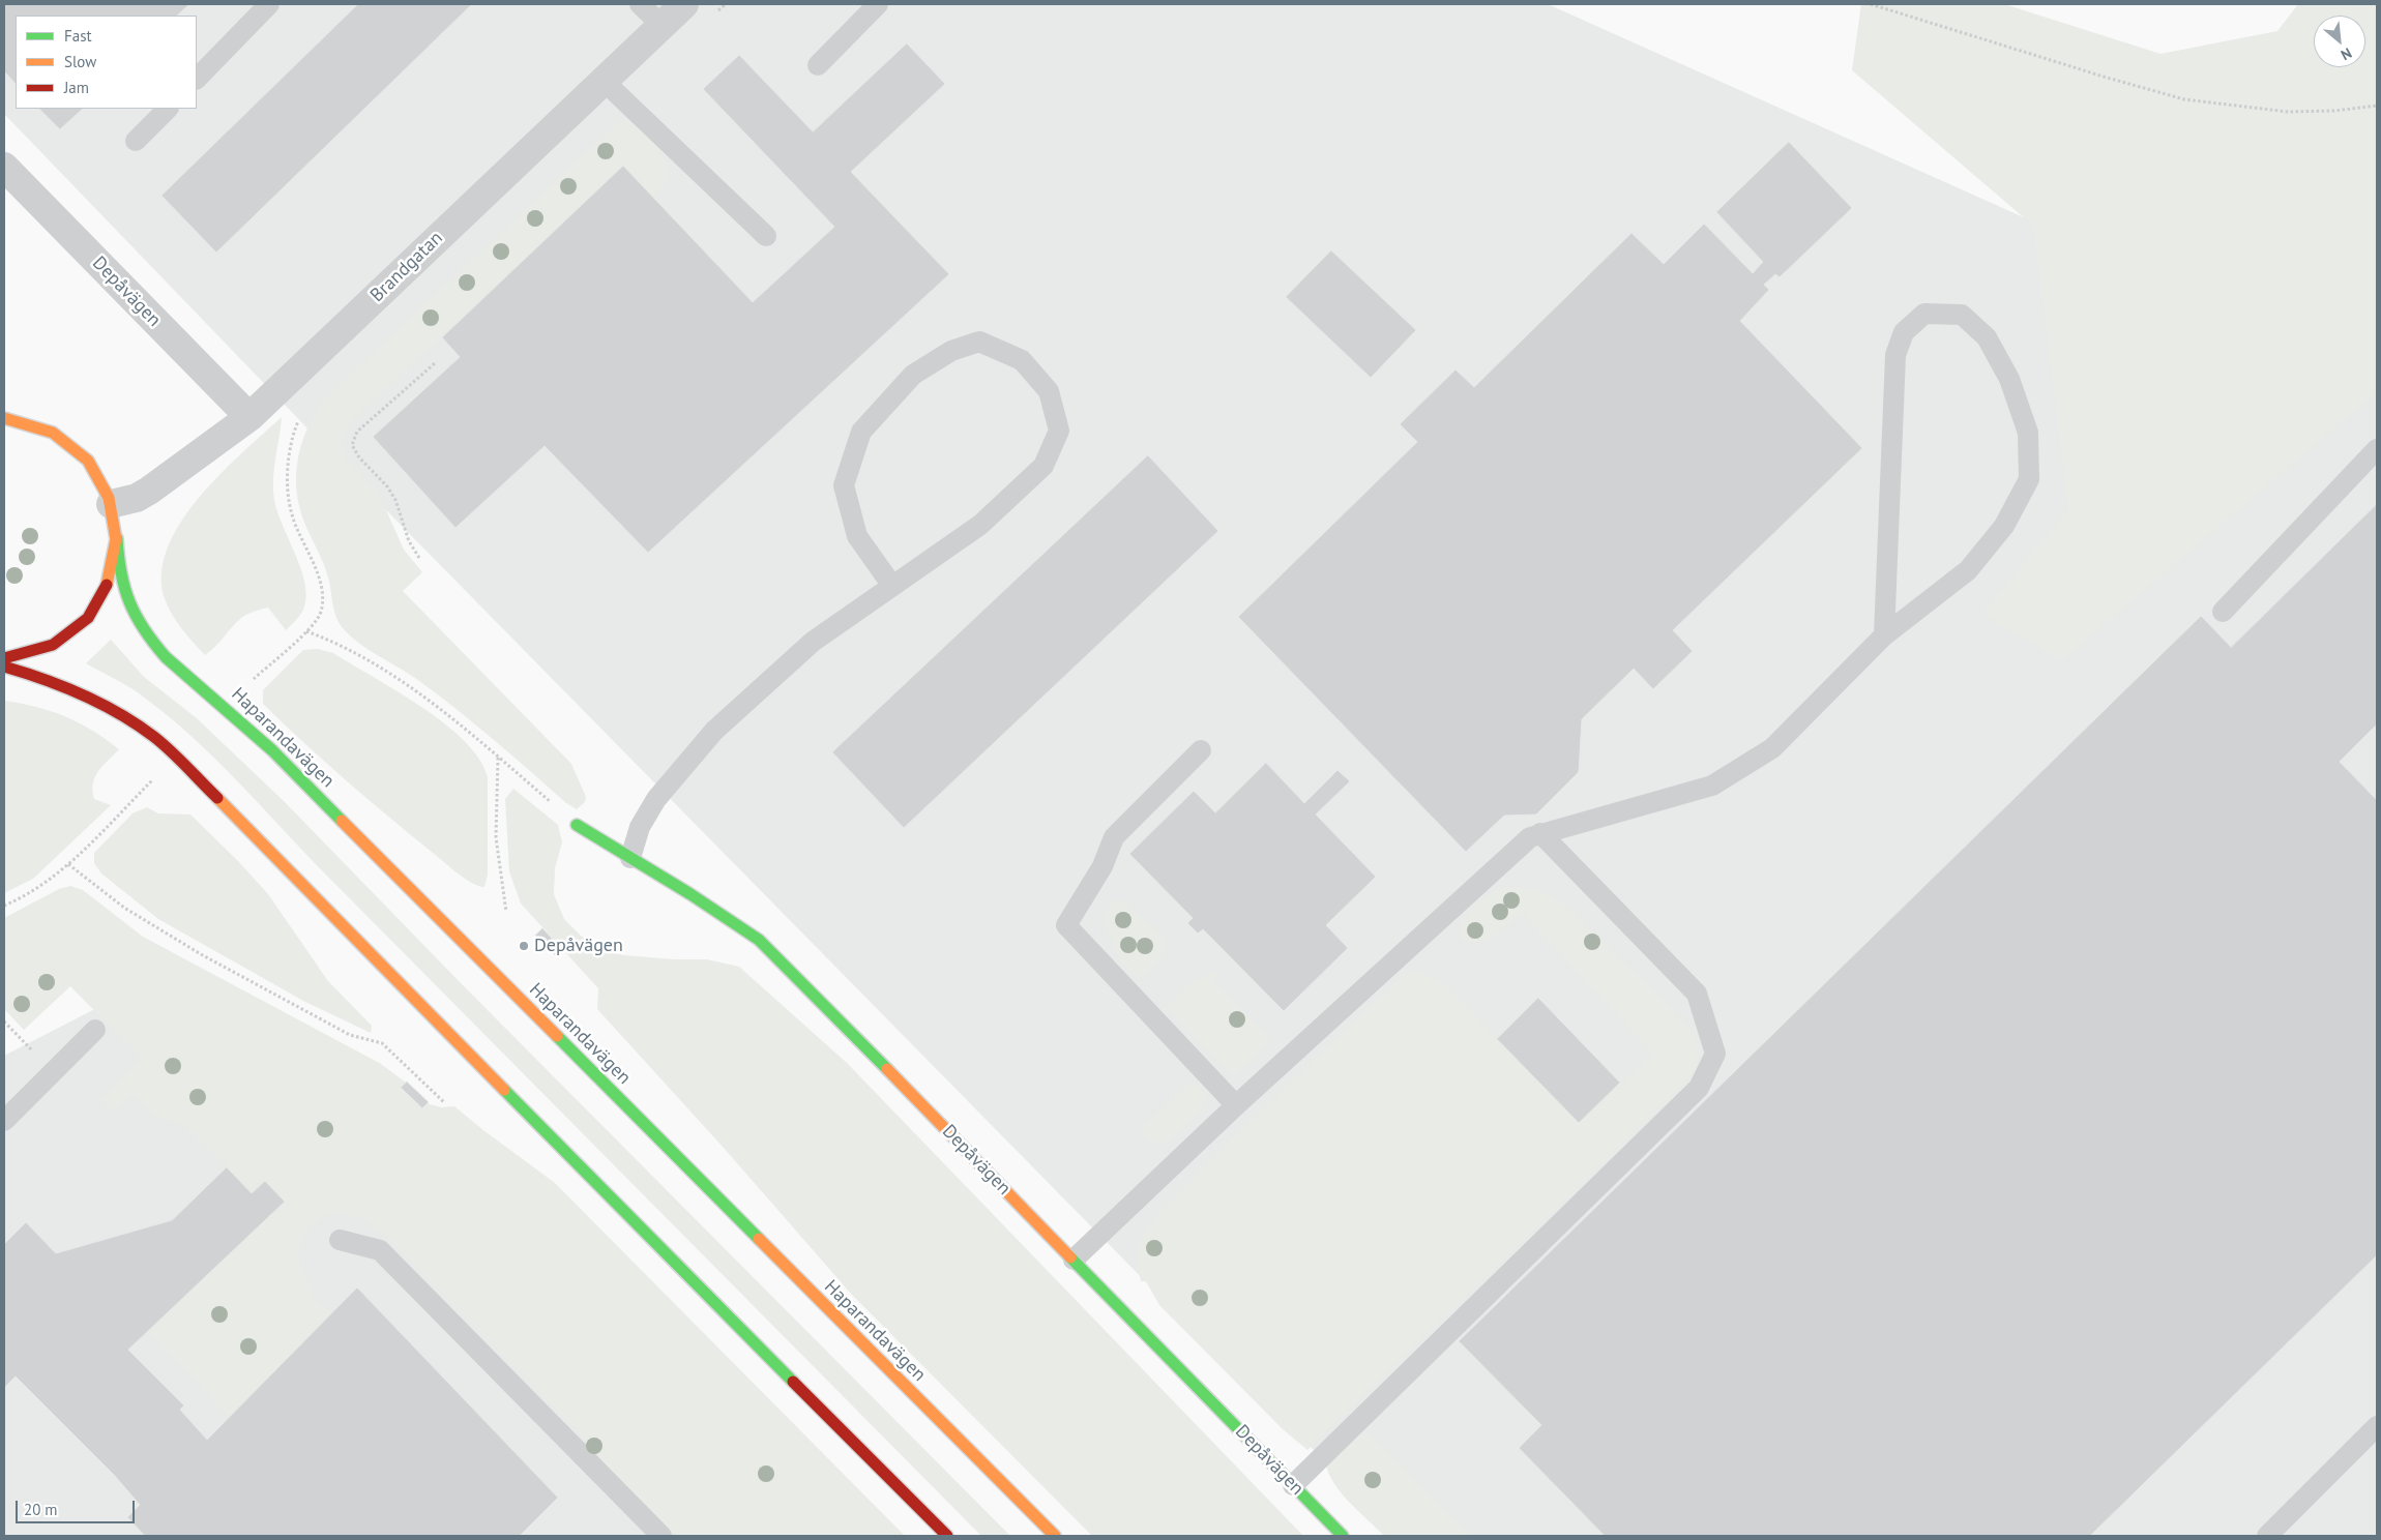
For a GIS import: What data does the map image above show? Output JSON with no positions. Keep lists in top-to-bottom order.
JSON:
{
  "streets": {
    "main road": ["Depåvägen", "Haparandavägen"],
    "street": ["Brandgatan"]
  },
  "crossings": [
    ["Brandgatan", "Depåvägen"]
  ],
  "places": ["Depåvägen"],
  "legend": ["Fast", "Slow", "Jam"],
  "scale_bar": "20 m",
  "north": "bottom right"
}
